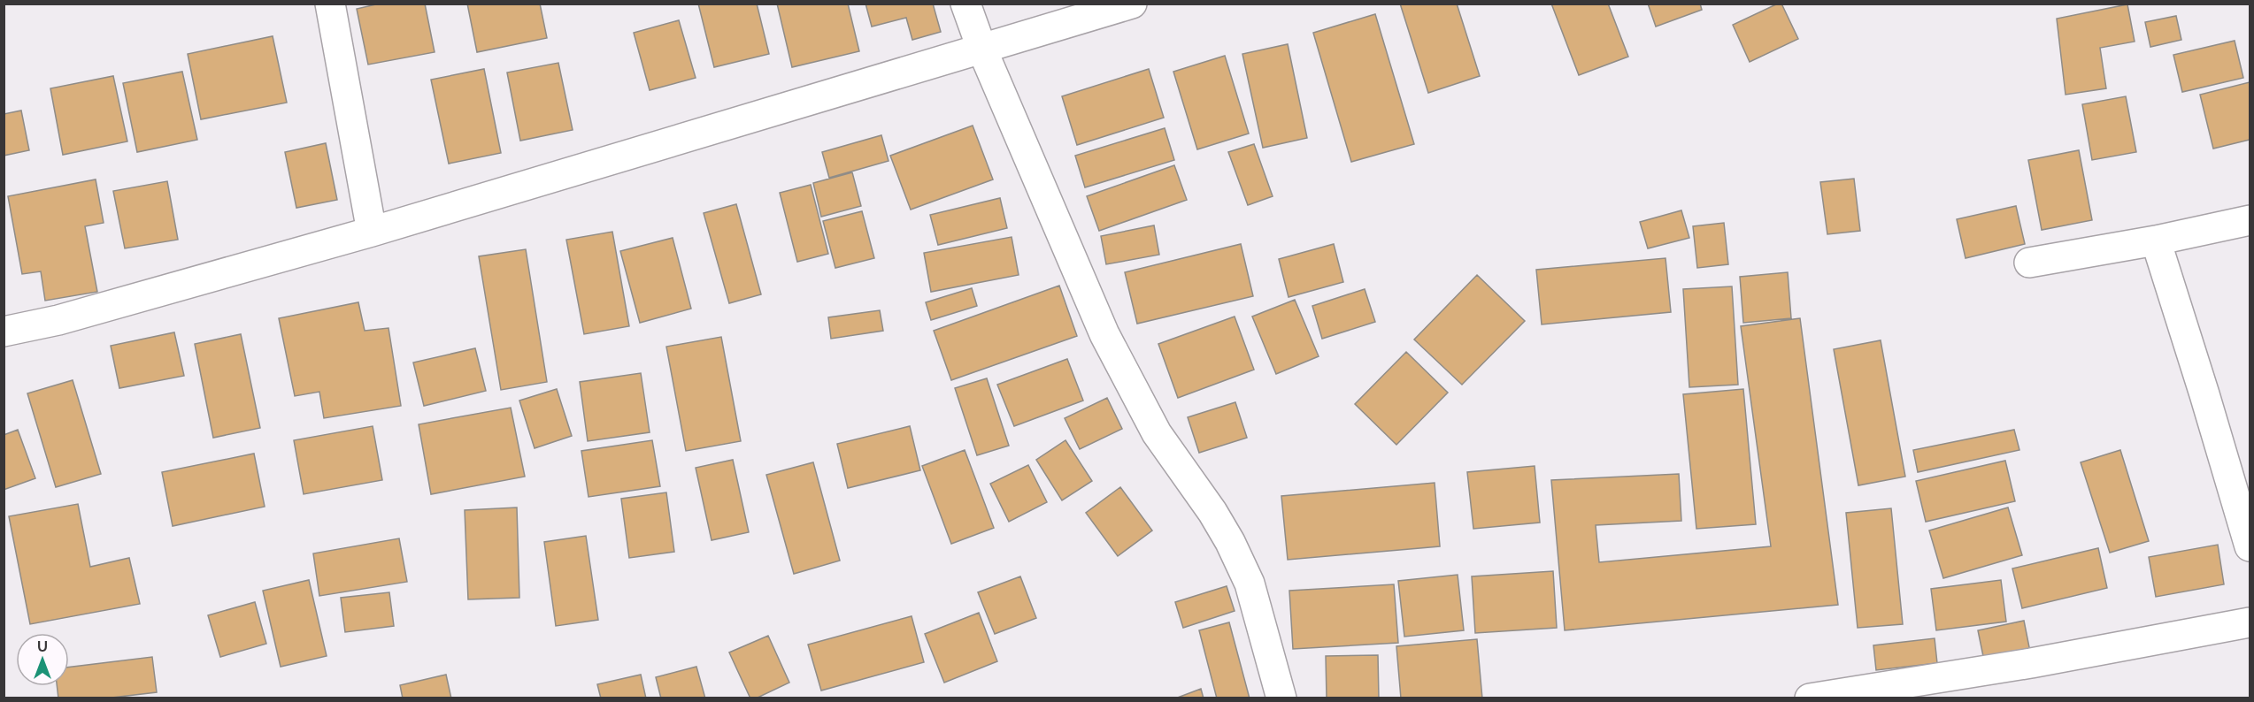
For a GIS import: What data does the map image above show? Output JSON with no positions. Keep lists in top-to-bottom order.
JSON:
{
  "north": "top"
}
